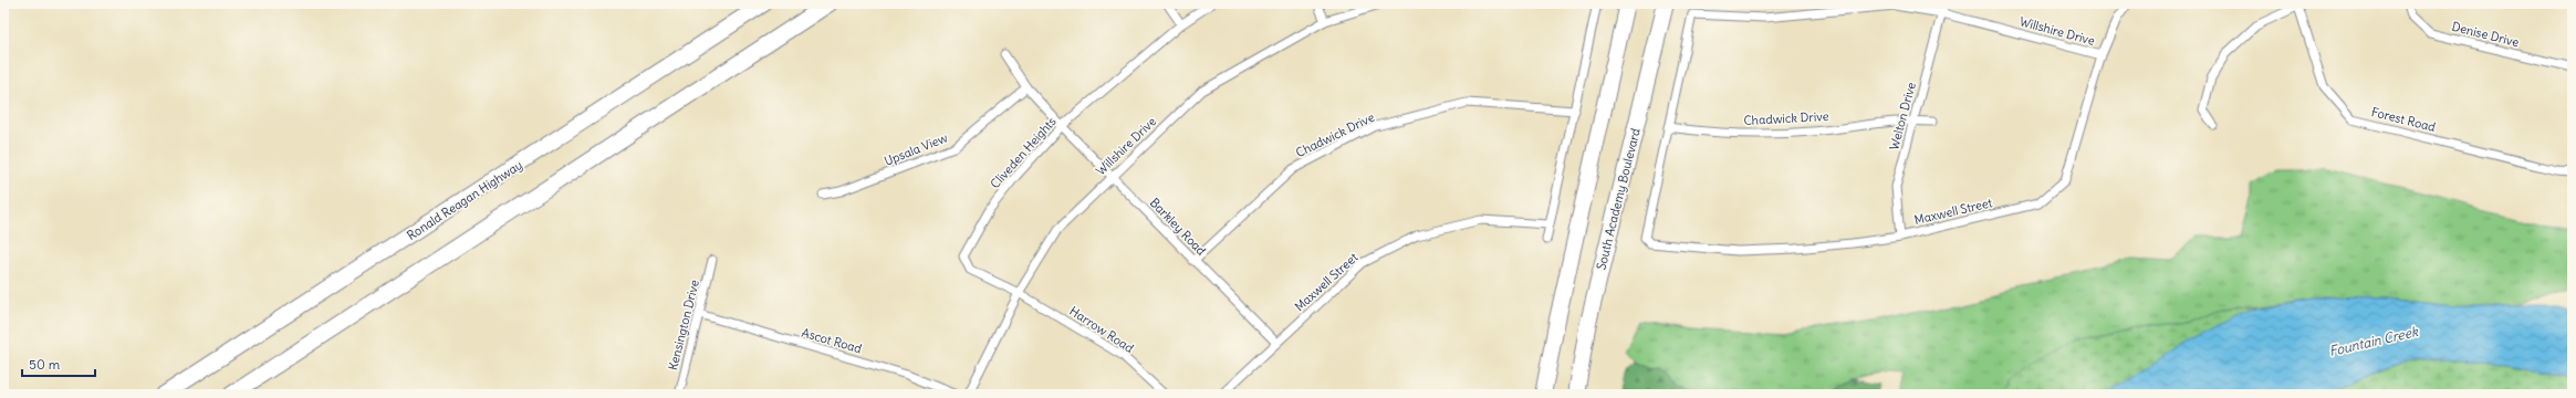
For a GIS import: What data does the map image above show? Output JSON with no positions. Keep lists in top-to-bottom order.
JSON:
{
  "streets": {
    "highway": ["South Academy Boulevard", "Ronald Reagan Highway"],
    "street": [
      "Willshire Drive",
      "Denise Drive",
      "Welton Drive",
      "Chadwick Drive",
      "Forest Road",
      "Upsala View",
      "Cliveden Heights",
      "Maxwell Street",
      "Barkley Road",
      "Kensington Drive",
      "Harrow Road",
      "Ascot Road"
    ]
  },
  "crossings": [
    ["Willshire Drive", "Welton Drive"],
    ["Willshire Drive", "Chadwick Drive"],
    ["Willshire Drive", "Cliveden Heights"],
    ["Willshire Drive", "Maxwell Street"],
    ["Willshire Drive", "Barkley Road"],
    ["Willshire Drive", "Harrow Road"],
    ["Welton Drive", "Chadwick Drive"],
    ["Welton Drive", "Maxwell Street"],
    ["Chadwick Drive", "Maxwell Street"],
    ["Chadwick Drive", "Barkley Road"],
    ["Upsala View", "Barkley Road"],
    ["Cliveden Heights", "Barkley Road"],
    ["Cliveden Heights", "Harrow Road"],
    ["Maxwell Street", "Barkley Road"],
    ["Kensington Drive", "Ascot Road"]
  ],
  "water": ["Fountain Creek"],
  "scale_bar": "50 m"
}
